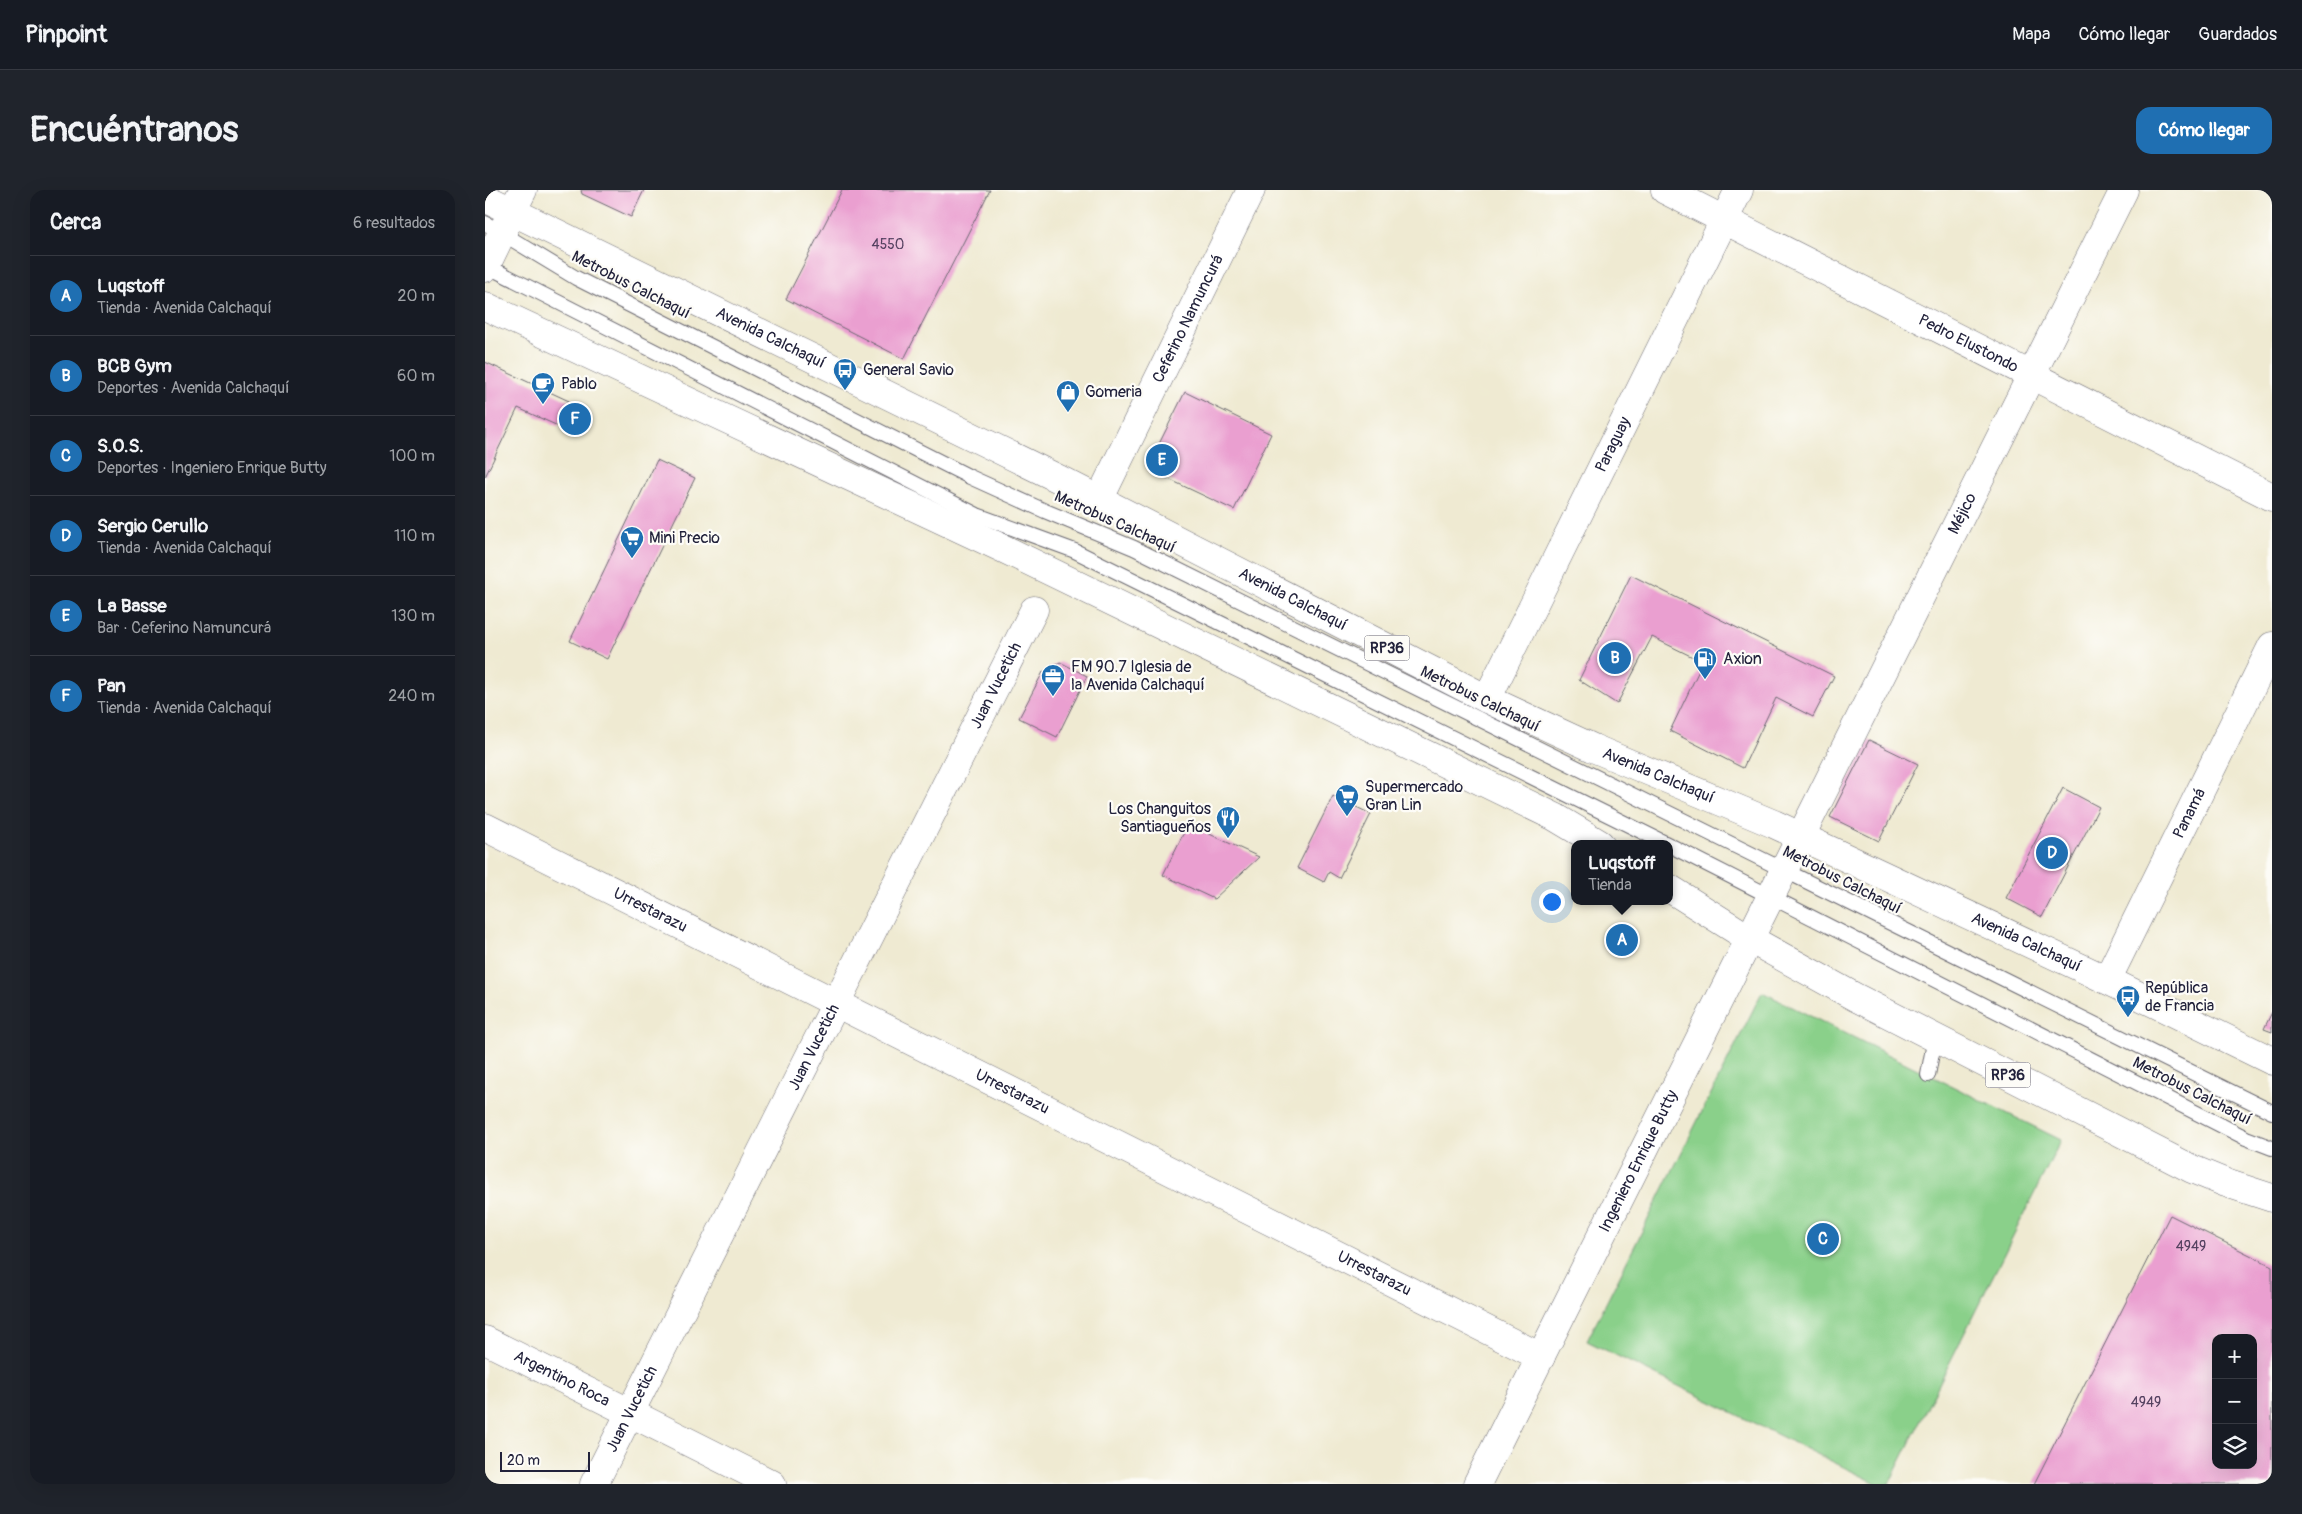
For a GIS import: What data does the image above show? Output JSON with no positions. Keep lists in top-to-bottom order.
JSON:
{
  "streets": {
    "street": [
      "Ceferino Namuncurá",
      "Avenida Calchaquí",
      "Pedro Elustondo",
      "Paraguay",
      "Méjico",
      "RP36",
      "Juan Vucetich",
      "Panamá",
      "Urrestarazu",
      "Ingeniero Enrique Butty",
      "Argentino Roca"
    ],
    "lane": ["Metrobus Calchaquí"]
  },
  "crossings": [
    ["Metrobus Calchaquí", "Avenida Calchaquí"],
    ["Metrobus Calchaquí", "Ingeniero Enrique Butty"],
    ["Ceferino Namuncurá", "Avenida Calchaquí"],
    ["Avenida Calchaquí", "Paraguay"],
    ["Avenida Calchaquí", "Méjico"],
    ["Avenida Calchaquí", "Panamá"],
    ["Avenida Calchaquí", "Ingeniero Enrique Butty"],
    ["Pedro Elustondo", "Paraguay"],
    ["Pedro Elustondo", "Méjico"],
    ["Méjico", "Ingeniero Enrique Butty"],
    ["RP36", "Ingeniero Enrique Butty"],
    ["Juan Vucetich", "Urrestarazu"],
    ["Juan Vucetich", "Argentino Roca"],
    ["Urrestarazu", "Ingeniero Enrique Butty"]
  ],
  "places": {
    "bus stop": ["General Savio", "República de Francia"],
    "cafe": ["Pablo"],
    "shop": ["Gomeria"],
    "supermarket": ["Mini Precio", "Supermercado Gran Lin"],
    "fuel station": ["Axion"],
    "office": ["FM 90.7 Iglesia de la Avenida Calchaquí"],
    "restaurant": ["Los Changuitos Santiagueños"]
  },
  "house_numbers": ["4550", "4949", "4949"],
  "scale_bar": "20 m",
  "page": {
    "header": "Pinpoint",
    "nav": ["Mapa", "Cómo llegar", "Guardados"],
    "buttons": "Cómo llegar",
    "title": "Encuéntranos",
    "heading": ["Cerca", "6 resultados"],
    "list": [
      {
        "mark": "A",
        "name": "Luqstoff",
        "note": "Tienda · Avenida Calchaquí",
        "value": "20 m"
      },
      {
        "mark": "B",
        "name": "BCB Gym",
        "note": "Deportes · Avenida Calchaquí",
        "value": "60 m"
      },
      {
        "mark": "C",
        "name": "S.O.S.",
        "note": "Deportes · Ingeniero Enrique Butty",
        "value": "100 m"
      },
      {
        "mark": "D",
        "name": "Sergio Cerullo",
        "note": "Tienda · Avenida Calchaquí",
        "value": "110 m"
      },
      {
        "mark": "E",
        "name": "La Basse",
        "note": "Bar · Ceferino Namuncurá",
        "value": "130 m"
      },
      {
        "mark": "F",
        "name": "Pan",
        "note": "Tienda · Avenida Calchaquí",
        "value": "240 m"
      }
    ],
    "pins": [
      "F",
      "E",
      "B",
      "D",
      "A",
      "C"
    ],
    "popup": ["Luqstoff", "Tienda"],
    "map_buttons": ["+", "−"],
    "scale": "20 m"
  }
}
